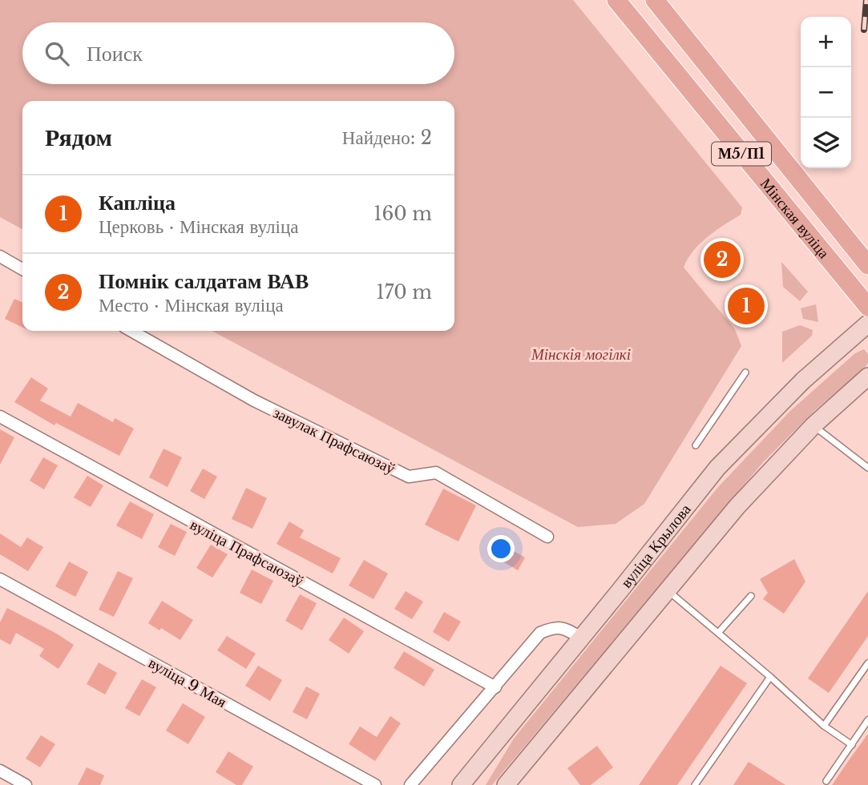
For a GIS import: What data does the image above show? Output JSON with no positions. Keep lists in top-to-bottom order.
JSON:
{
  "streets": {
    "main road": ["М5/П1", "Мінская вуліца", "вуліца Крылова"],
    "street": ["завулак Прафсаюзаў", "вуліца Прафсаюзаў", "вуліца 9 Мая"]
  },
  "parks": ["Мінскія могілкі"],
  "page": {
    "map_buttons": ["+", "−"],
    "search": "Поиск",
    "heading": ["Рядом", "Найдено: 2"],
    "list": [
      {
        "mark": "1",
        "name": "Капліца",
        "note": "Церковь · Мінская вуліца",
        "value": "160 m"
      },
      {
        "mark": "2",
        "name": "Помнік салдатам ВАВ",
        "note": "Место · Мінская вуліца",
        "value": "170 m"
      }
    ],
    "pins": ["2", "1"]
  }
}
